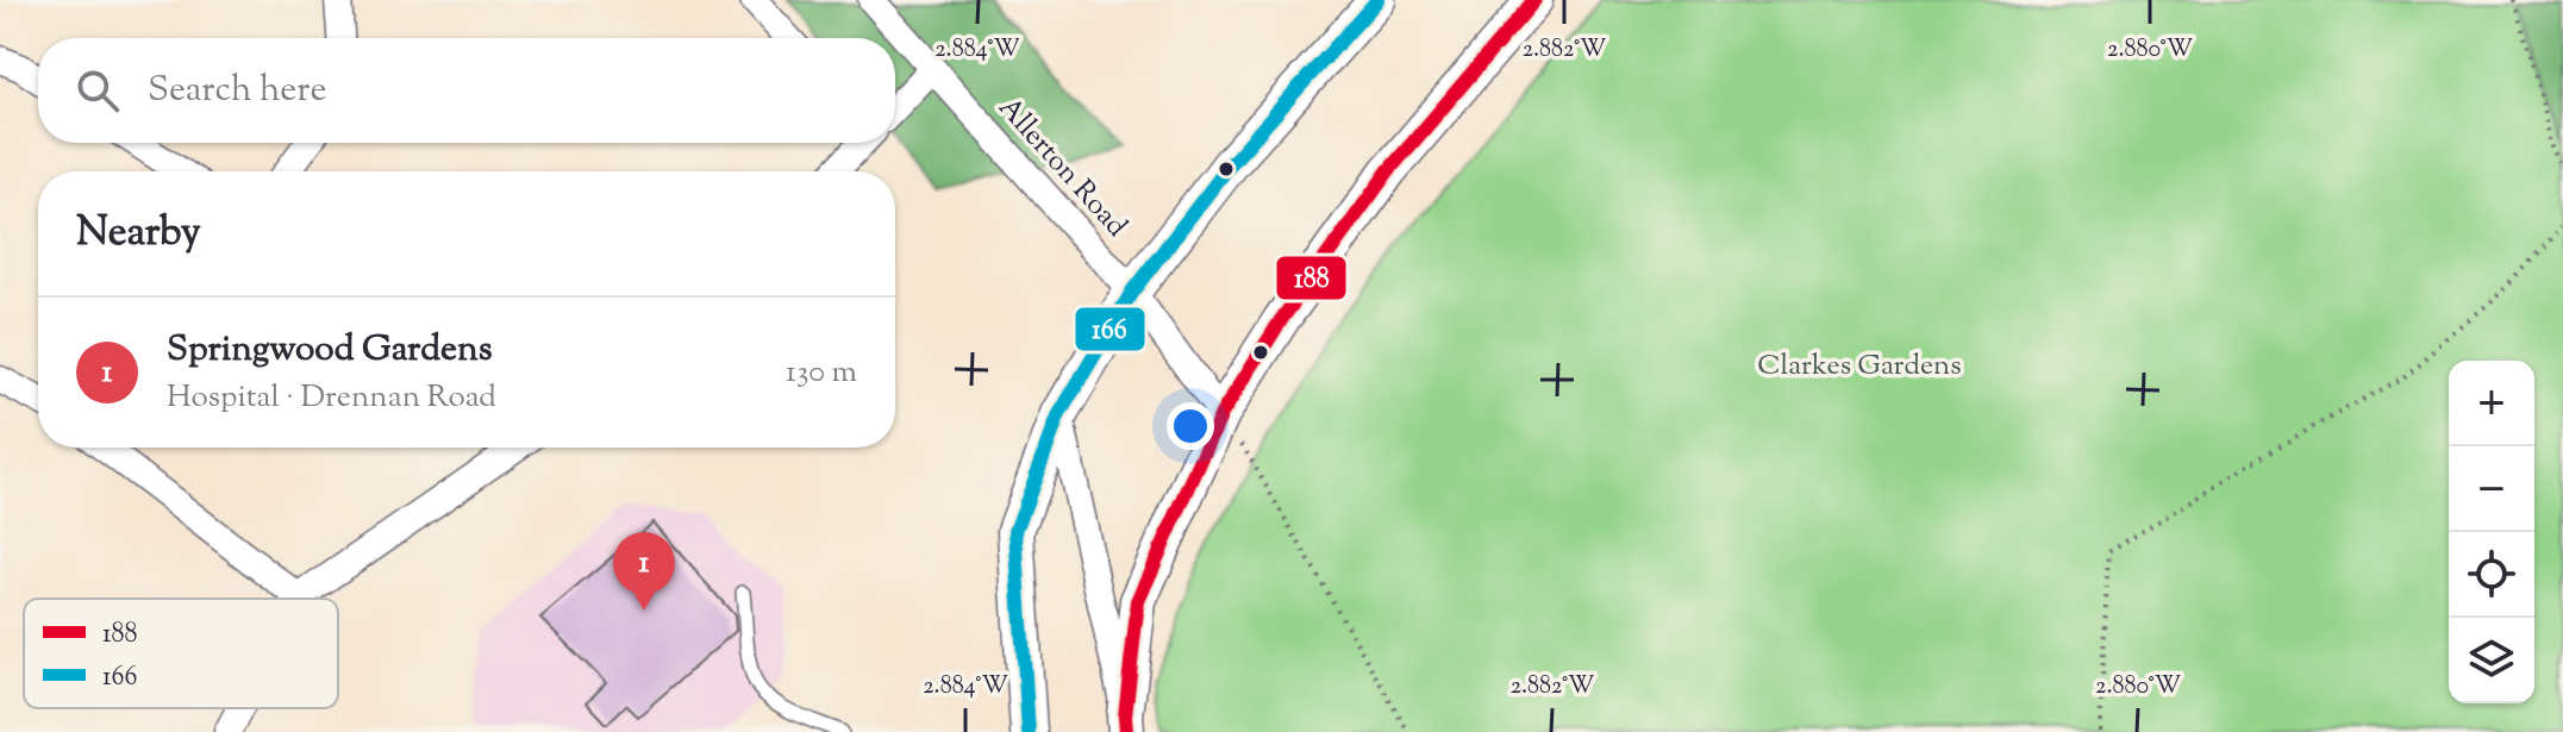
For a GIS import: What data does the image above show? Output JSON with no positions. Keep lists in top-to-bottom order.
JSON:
{
  "streets": {
    "street": ["Allerton Road"]
  },
  "parks": ["Clarkes Gardens"],
  "lines": ["transit line 188", "transit line 166"],
  "legend": ["188", "166"],
  "page": {
    "search": "Search here",
    "heading": "Nearby",
    "list": [
      {
        "mark": "1",
        "name": "Springwood Gardens",
        "note": "Hospital · Drennan Road",
        "value": "130 m"
      }
    ],
    "map_buttons": ["+", "−"],
    "pins": "1"
  },
  "coordinates": ["2.884°W", "2.882°W", "2.880°W"]
}
